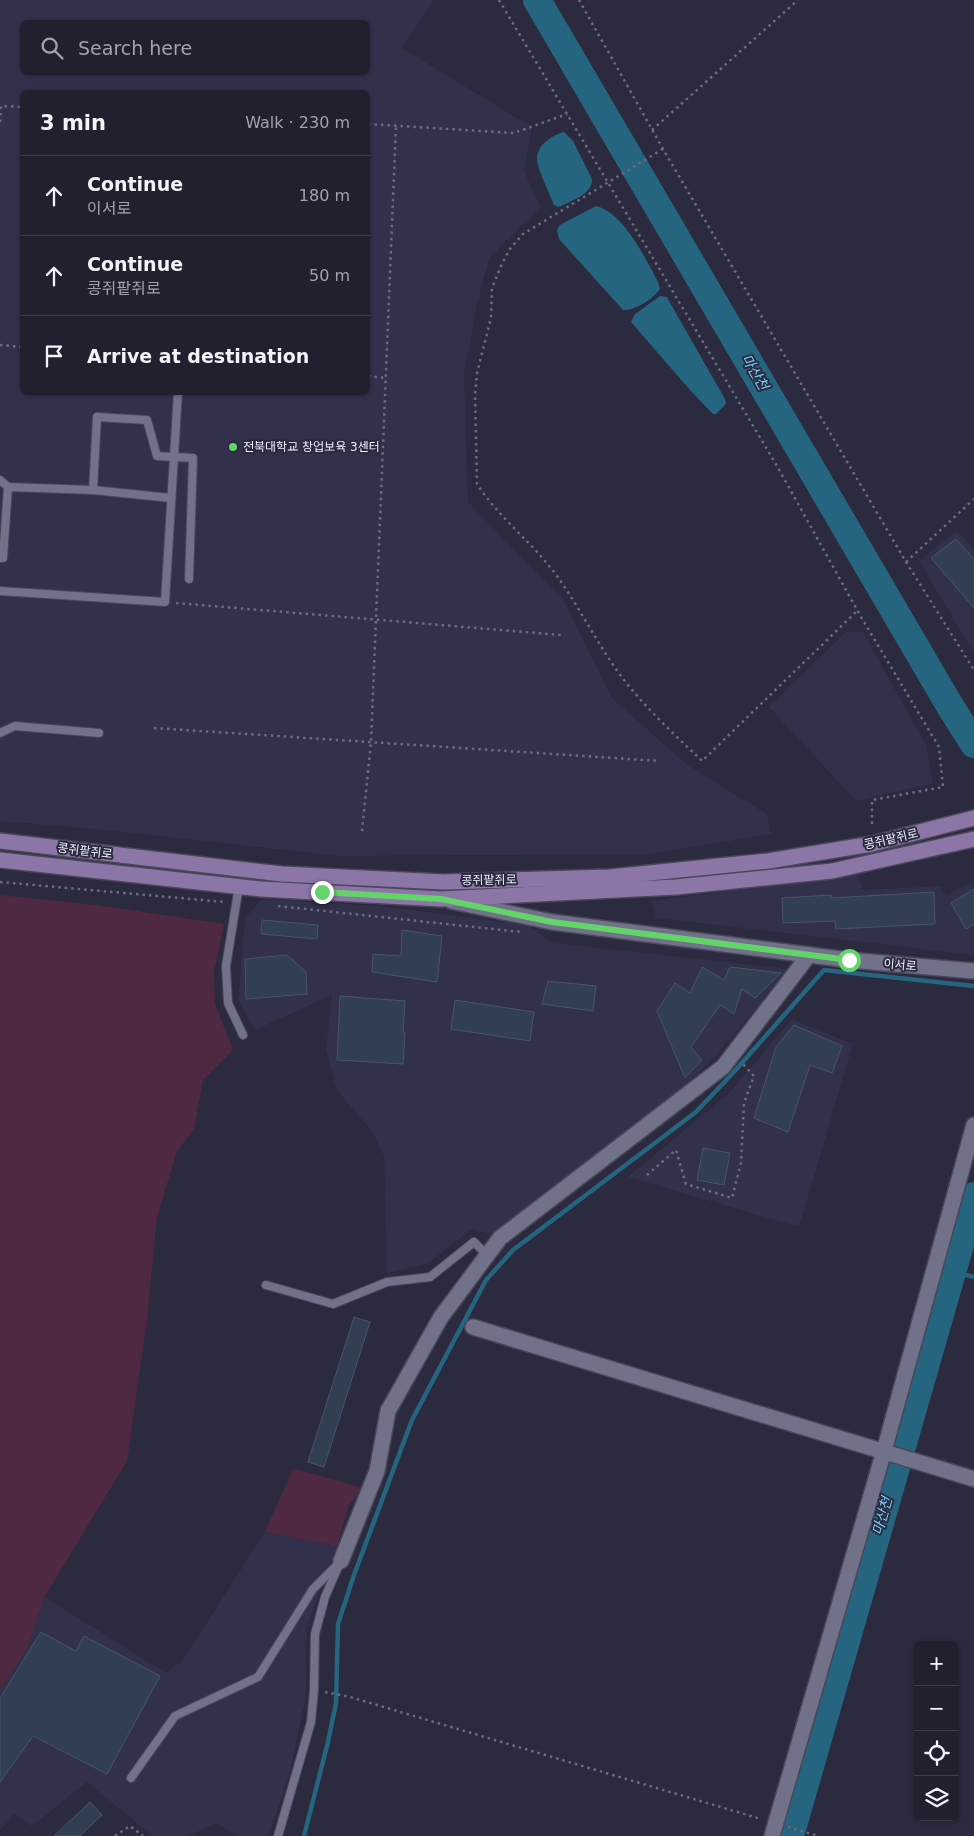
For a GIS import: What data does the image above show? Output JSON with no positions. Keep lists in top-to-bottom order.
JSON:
{
  "streets": {
    "main road": ["콩쥐팥쥐로"],
    "street": ["이서로"]
  },
  "crossings": [
    ["콩쥐팥쥐로", "이서로"]
  ],
  "water": ["마산천"],
  "places": ["전북대학교 창업보육 3센터"],
  "page": {
    "search": "Search here",
    "heading": ["3 min", "Walk · 230 m"],
    "list": [
      ["Continue", "이서로", "180 m"],
      ["Continue", "콩쥐팥쥐로", "50 m"],
      "Arrive at destination"
    ],
    "map_buttons": ["+", "−"]
  }
}
